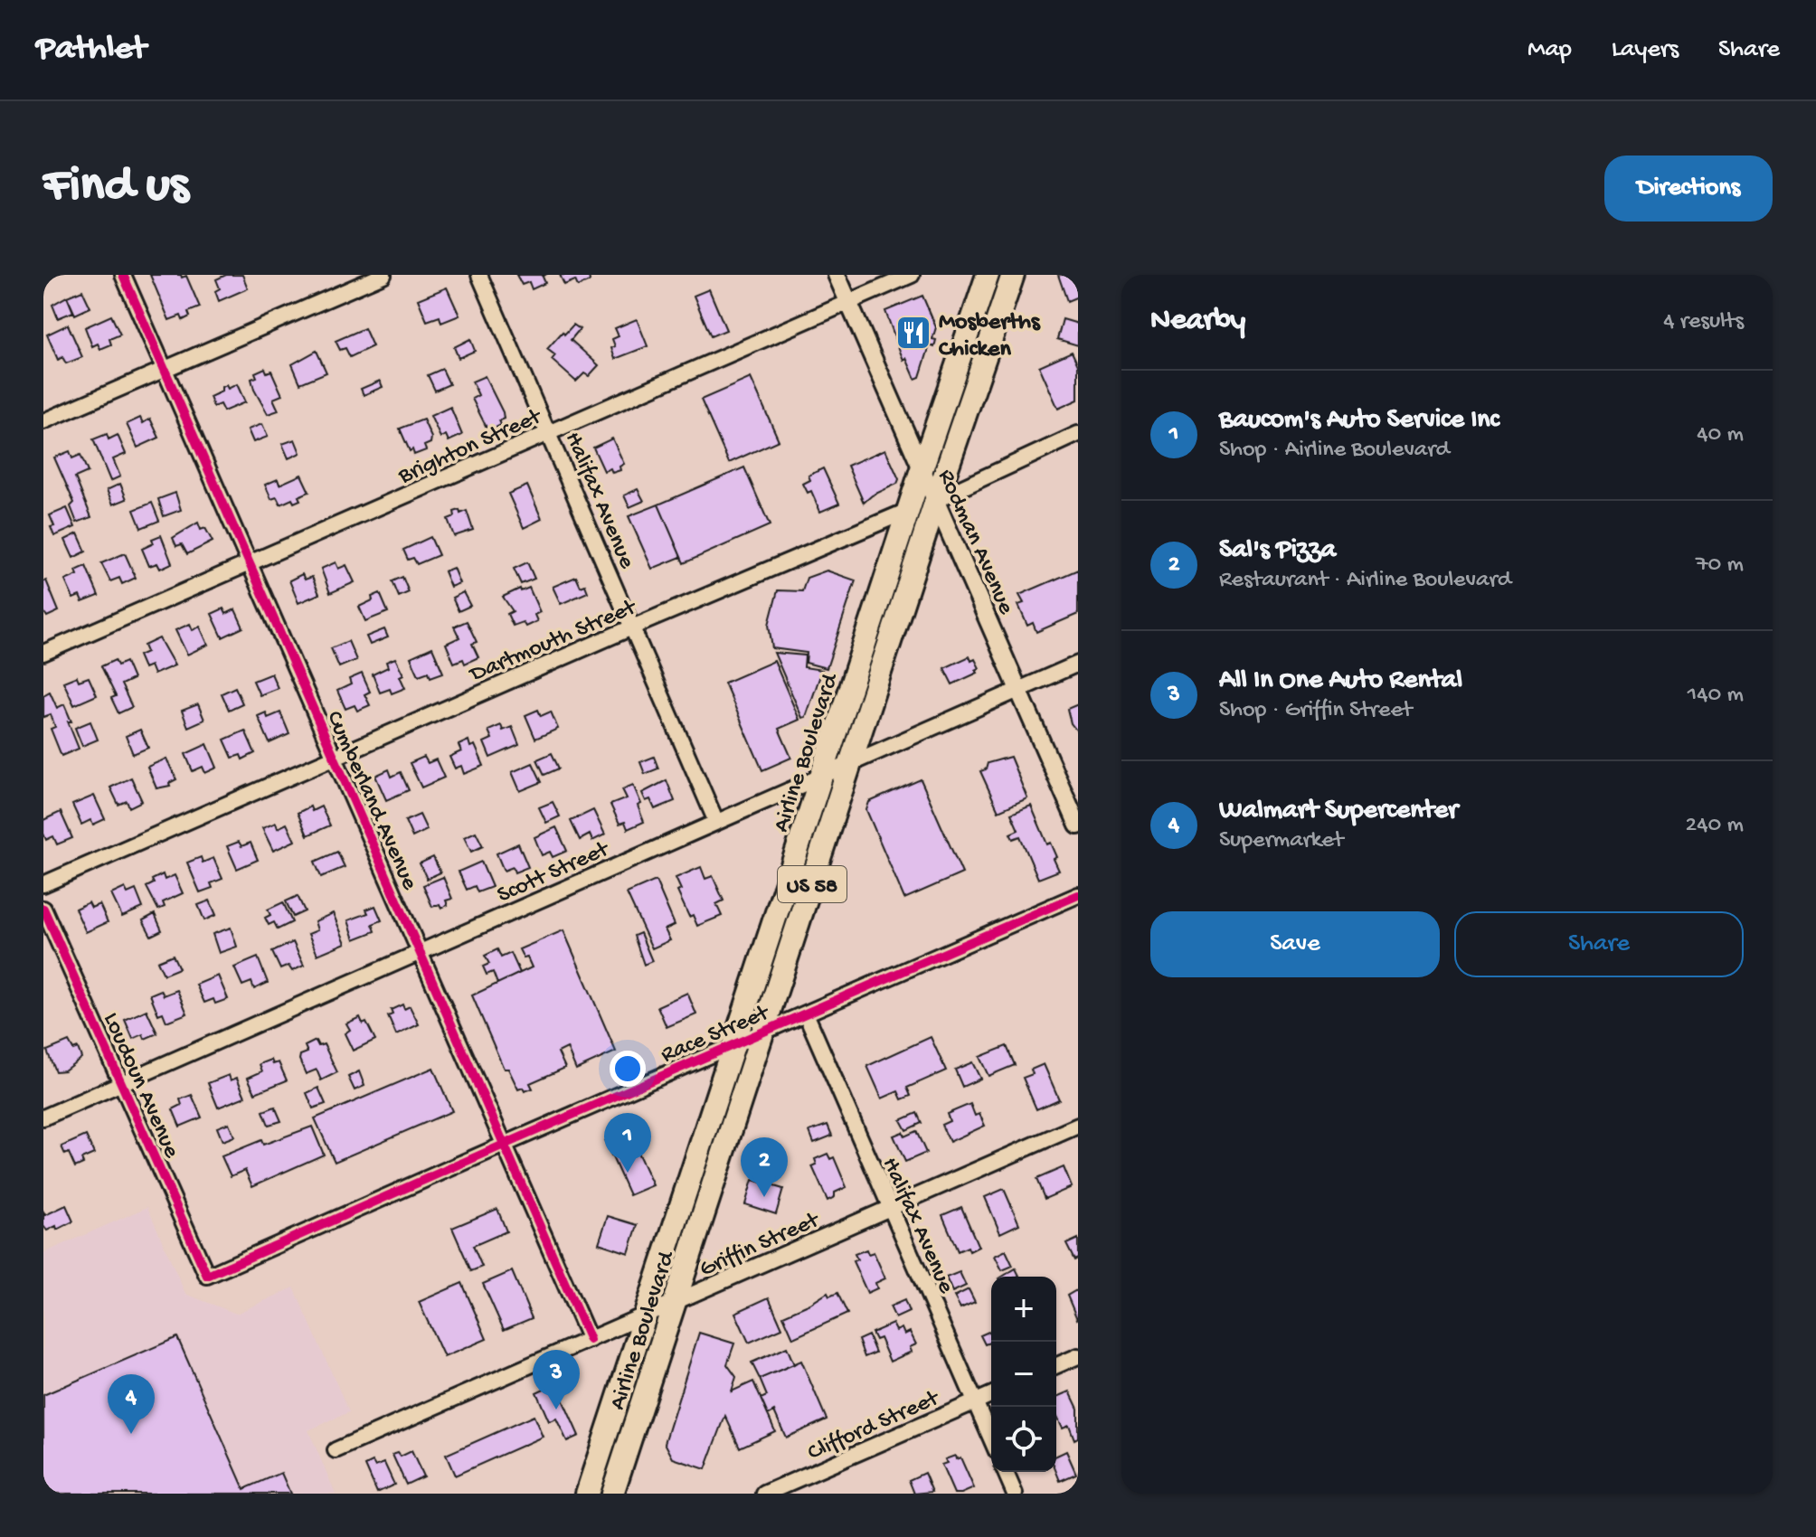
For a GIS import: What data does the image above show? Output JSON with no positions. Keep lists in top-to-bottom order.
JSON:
{
  "streets": {
    "main road": ["Airline Boulevard", "US 58"],
    "street": [
      "Brighton Street",
      "Halifax Avenue",
      "Rodman Avenue",
      "Dartmouth Street",
      "Cumberland Avenue",
      "Scott Street",
      "Race Street",
      "Loudoun Avenue",
      "Griffin Street",
      "Clifford Street"
    ]
  },
  "crossings": [
    ["Brighton Street", "Halifax Avenue"],
    ["Brighton Street", "Rodman Avenue"],
    ["Brighton Street", "Cumberland Avenue"],
    ["Halifax Avenue", "Dartmouth Street"],
    ["Halifax Avenue", "Scott Street"],
    ["Halifax Avenue", "Race Street"],
    ["Halifax Avenue", "Griffin Street"],
    ["Halifax Avenue", "Clifford Street"],
    ["Rodman Avenue", "Dartmouth Street"],
    ["Rodman Avenue", "Airline Boulevard"],
    ["Rodman Avenue", "Scott Street"],
    ["Dartmouth Street", "Airline Boulevard"],
    ["Dartmouth Street", "Cumberland Avenue"],
    ["Airline Boulevard", "Scott Street"],
    ["Airline Boulevard", "Race Street"],
    ["Airline Boulevard", "Griffin Street"],
    ["Cumberland Avenue", "Scott Street"],
    ["Cumberland Avenue", "Race Street"],
    ["Cumberland Avenue", "Griffin Street"],
    ["Scott Street", "Loudoun Avenue"],
    ["Race Street", "Loudoun Avenue"]
  ],
  "places": {
    "restaurant": ["Mosberths Chicken"]
  },
  "page": {
    "header": "Pathlet",
    "nav": ["Map", "Layers", "Share"],
    "buttons": [
      "Directions",
      ["Save", "Share"]
    ],
    "title": "Find us",
    "heading": ["Nearby", "4 results"],
    "list": [
      {
        "mark": "1",
        "name": "Baucom's Auto Service Inc",
        "note": "Shop · Airline Boulevard",
        "value": "40 m"
      },
      {
        "mark": "2",
        "name": "Sal's Pizza",
        "note": "Restaurant · Airline Boulevard",
        "value": "70 m"
      },
      {
        "mark": "3",
        "name": "All In One Auto Rental",
        "note": "Shop · Griffin Street",
        "value": "140 m"
      },
      {
        "mark": "4",
        "name": "Walmart Supercenter",
        "note": "Supermarket",
        "value": "240 m"
      }
    ],
    "pins": [
      "1",
      "2",
      "3",
      "4"
    ],
    "map_buttons": ["+", "−"]
  }
}
